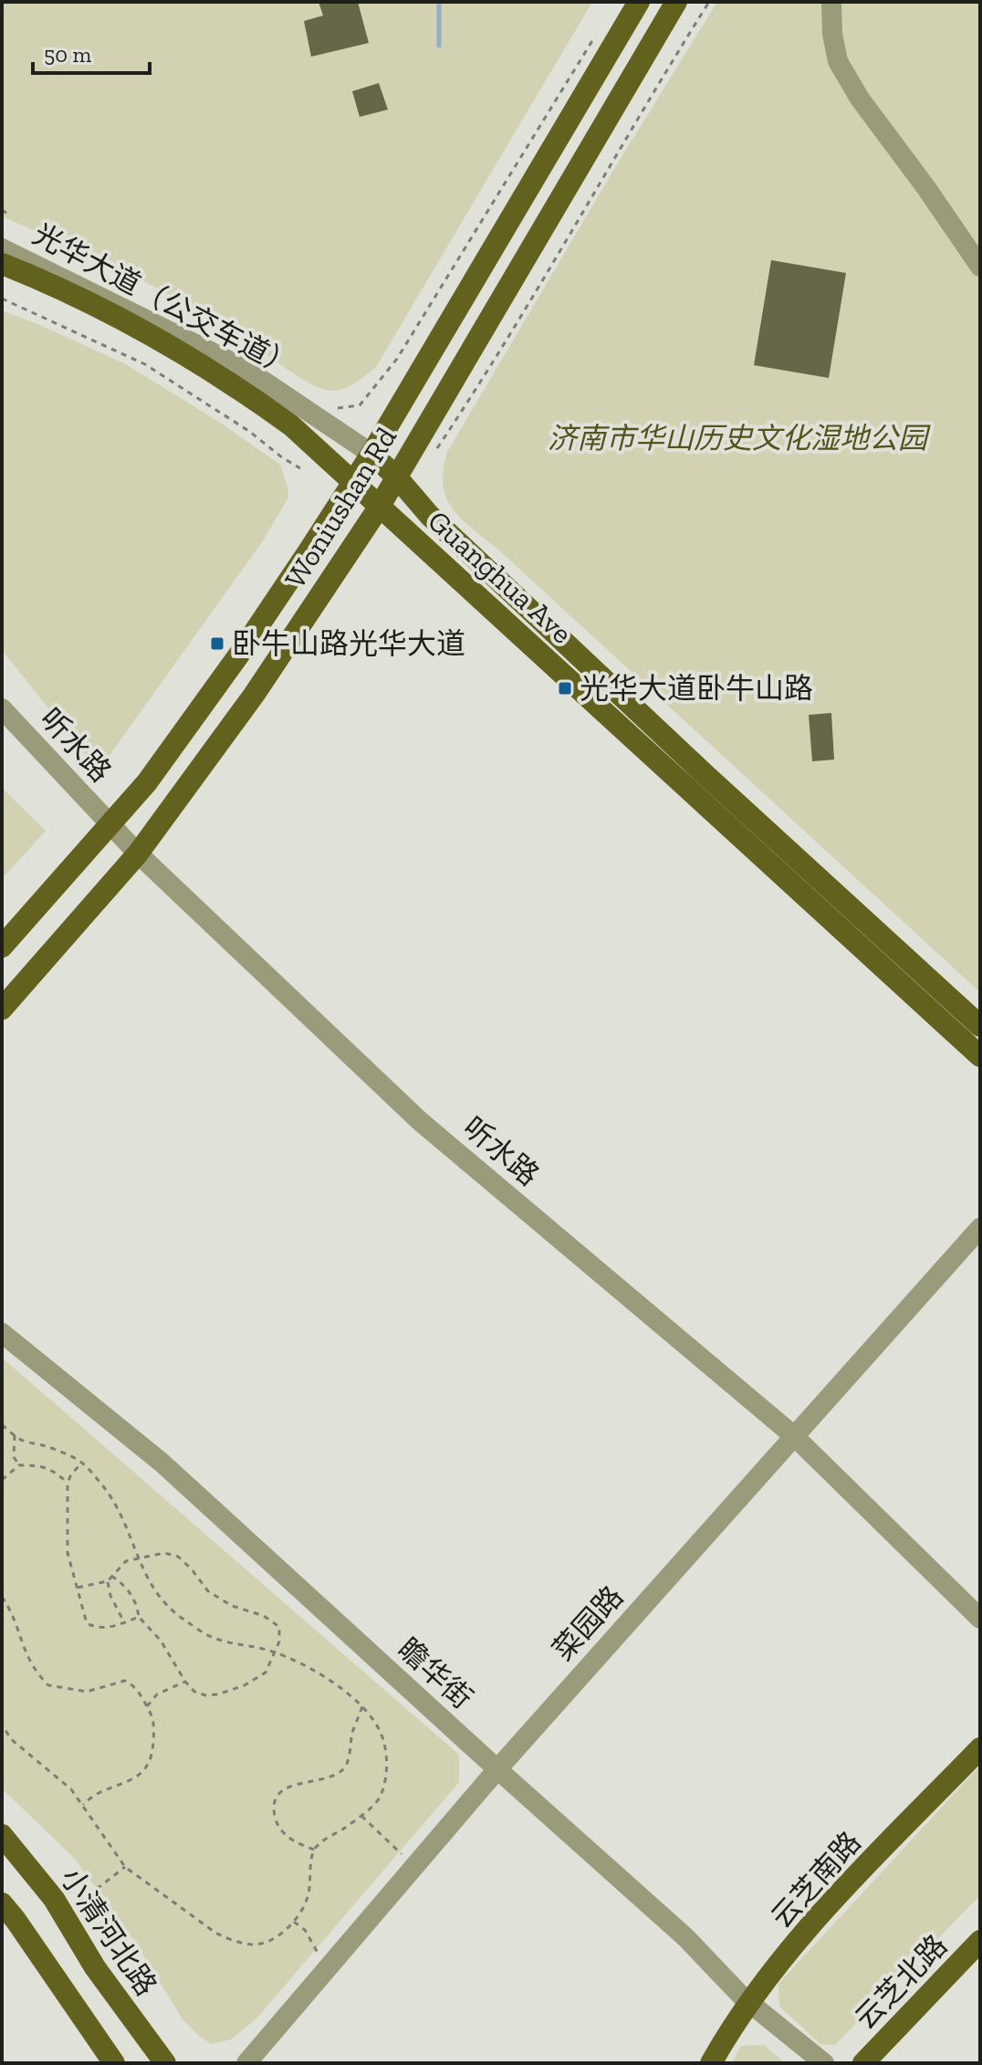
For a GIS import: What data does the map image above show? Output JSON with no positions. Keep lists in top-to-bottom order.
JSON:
{
  "streets": {
    "main road": [
      "Woniushan Rd",
      "Guanghua Ave",
      "云芝南路",
      "小清河北路",
      "云芝北路"
    ],
    "street": [
      "光华大道（公交车道）",
      "听水路",
      "菜园路",
      "瞻华街"
    ]
  },
  "crossings": [
    ["光华大道（公交车道）", "Woniushan Rd"],
    ["光华大道（公交车道）", "Guanghua Ave"],
    ["Woniushan Rd", "Guanghua Ave"],
    ["Woniushan Rd", "听水路"],
    ["听水路", "菜园路"],
    ["菜园路", "瞻华街"],
    ["瞻华街", "云芝南路"]
  ],
  "parks": ["济南市华山历史文化湿地公园"],
  "places": {
    "transit": ["卧牛山路光华大道", "光华大道卧牛山路"]
  },
  "scale_bar": "50 m"
}
